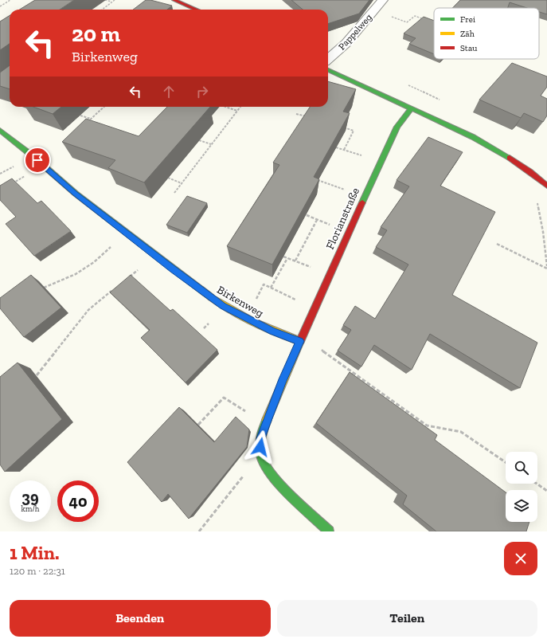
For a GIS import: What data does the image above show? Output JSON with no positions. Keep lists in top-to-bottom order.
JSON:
{
  "streets": {
    "street": ["Pappelweg", "Florianstraße", "Birkenweg"]
  },
  "crossings": [
    ["Florianstraße", "Birkenweg"]
  ],
  "legend": ["Frei", "Zäh", "Stau"],
  "page": {
    "turn": ["20 m", "Birkenweg"],
    "speed": "39 km/h",
    "limit": "40",
    "heading": ["1 Min.", "120 m · 22:31"],
    "buttons": ["Beenden", "Teilen"]
  }
}
